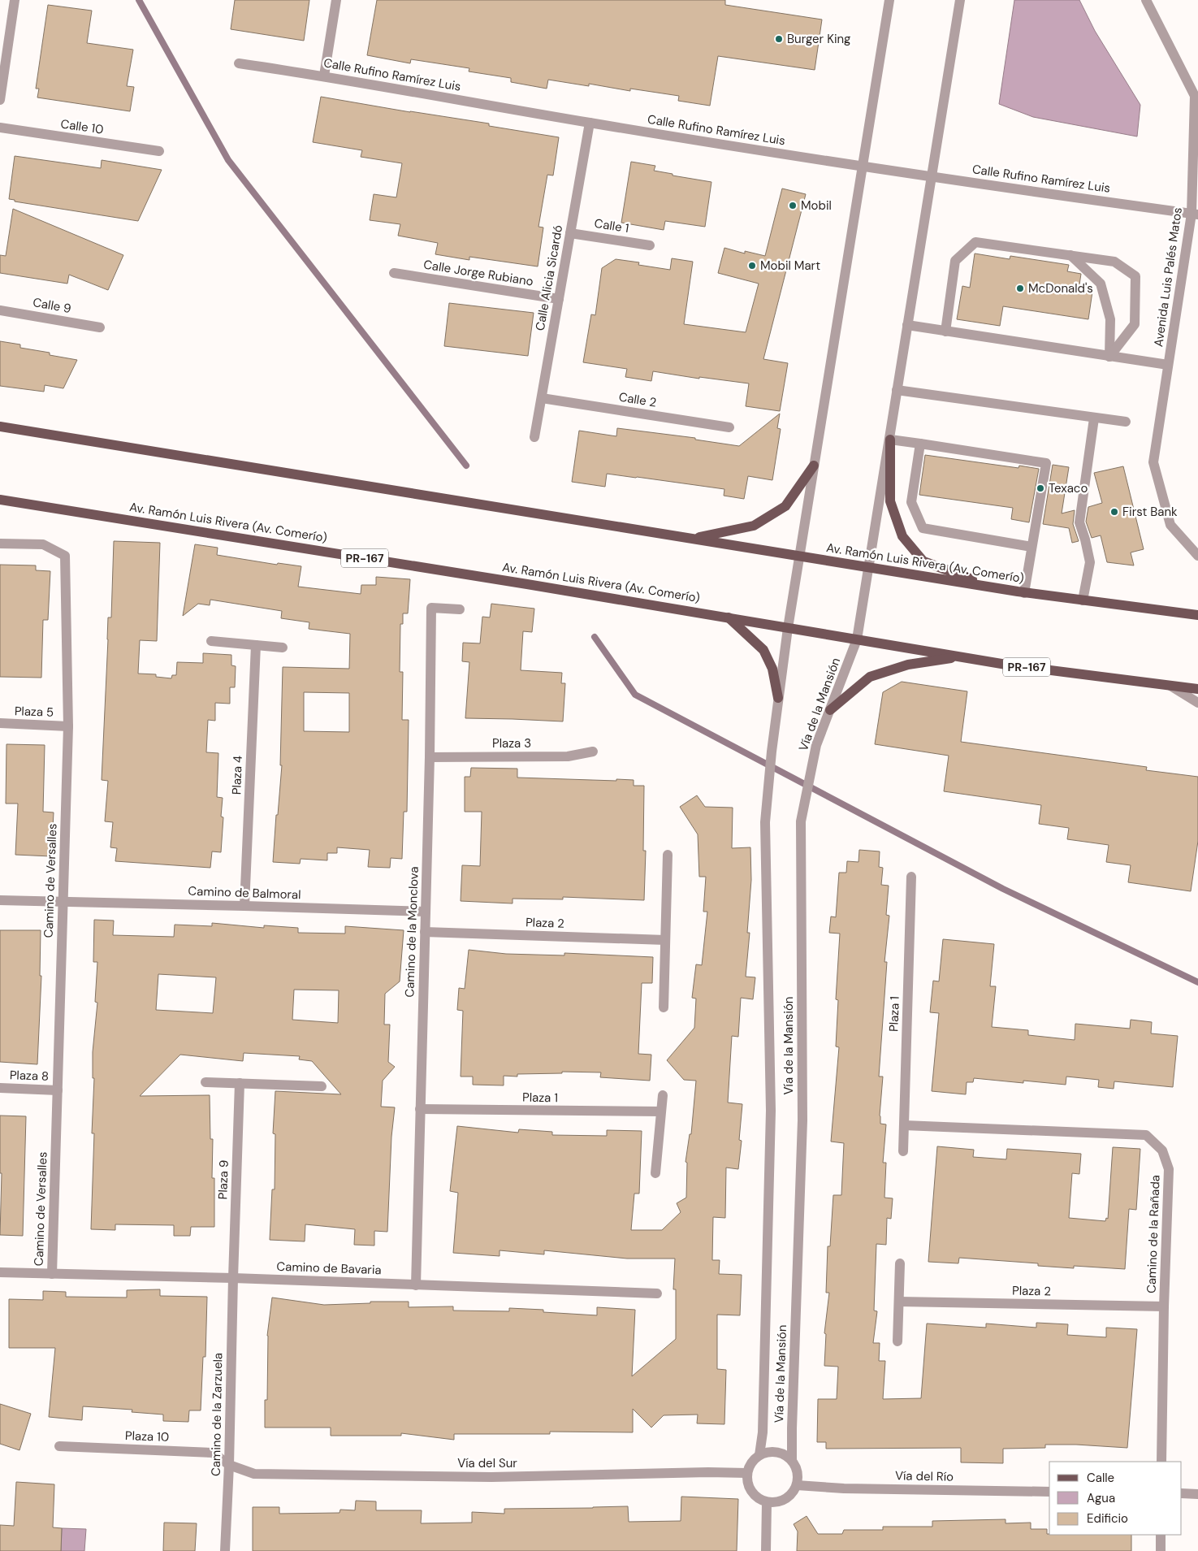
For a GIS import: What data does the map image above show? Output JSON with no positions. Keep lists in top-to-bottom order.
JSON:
{
  "streets": {
    "main road": ["Av. Ramón Luis Rivera (Av. Comerío)", "PR-167"],
    "street": [
      "Calle Rufino Ramírez Luis",
      "Calle 10",
      "Calle 1",
      "Calle Jorge Rubiano",
      "Avenida Luis Palés Matos",
      "Calle Alicia Sicardó",
      "Calle 9",
      "Calle 2",
      "Vía de la Mansión",
      "Plaza 5",
      "Plaza 3",
      "Plaza 4",
      "Camino de Versalles",
      "Camino de Balmoral",
      "Plaza 2",
      "Camino de la Monclova",
      "Plaza 1",
      "Plaza 8",
      "Plaza 9",
      "Camino de la Rañada",
      "Camino de Bavaria",
      "Camino de la Zarzuela",
      "Plaza 10",
      "Vía del Sur",
      "Vía del Río"
    ]
  },
  "crossings": [
    ["Calle Rufino Ramírez Luis", "Avenida Luis Palés Matos"],
    ["Calle Rufino Ramírez Luis", "Calle Alicia Sicardó"],
    ["Calle Rufino Ramírez Luis", "Vía de la Mansión"],
    ["Calle 1", "Calle Alicia Sicardó"],
    ["Calle Jorge Rubiano", "Calle Alicia Sicardó"],
    ["Calle Alicia Sicardó", "Calle 2"],
    ["Av. Ramón Luis Rivera (Av. Comerío)", "Vía de la Mansión"],
    ["Vía de la Mansión", "Vía del Sur"],
    ["Vía de la Mansión", "Vía del Río"],
    ["Plaza 5", "Camino de Versalles"],
    ["Plaza 3", "Camino de la Monclova"],
    ["Plaza 4", "Camino de Balmoral"],
    ["Camino de Versalles", "Camino de Balmoral"],
    ["Camino de Versalles", "Plaza 8"],
    ["Camino de Versalles", "Camino de Bavaria"],
    ["Camino de Balmoral", "Camino de la Monclova"],
    ["Plaza 2", "Camino de la Monclova"],
    ["Plaza 2", "Camino de la Rañada"],
    ["Camino de la Monclova", "Plaza 1"],
    ["Camino de la Monclova", "Camino de Bavaria"],
    ["Plaza 1", "Camino de la Rañada"],
    ["Plaza 9", "Camino de Bavaria"],
    ["Plaza 9", "Camino de la Zarzuela"],
    ["Camino de Bavaria", "Camino de la Zarzuela"],
    ["Camino de la Zarzuela", "Plaza 10"],
    ["Camino de la Zarzuela", "Vía del Sur"],
    ["Plaza 10", "Vía del Sur"],
    ["Vía del Sur", "Vía del Río"]
  ],
  "places": [
    "Burger King",
    "Mobil",
    "Mobil Mart",
    "McDonald's",
    "Texaco",
    "First Bank"
  ],
  "legend": ["Calle", "Agua", "Edificio"]
}
